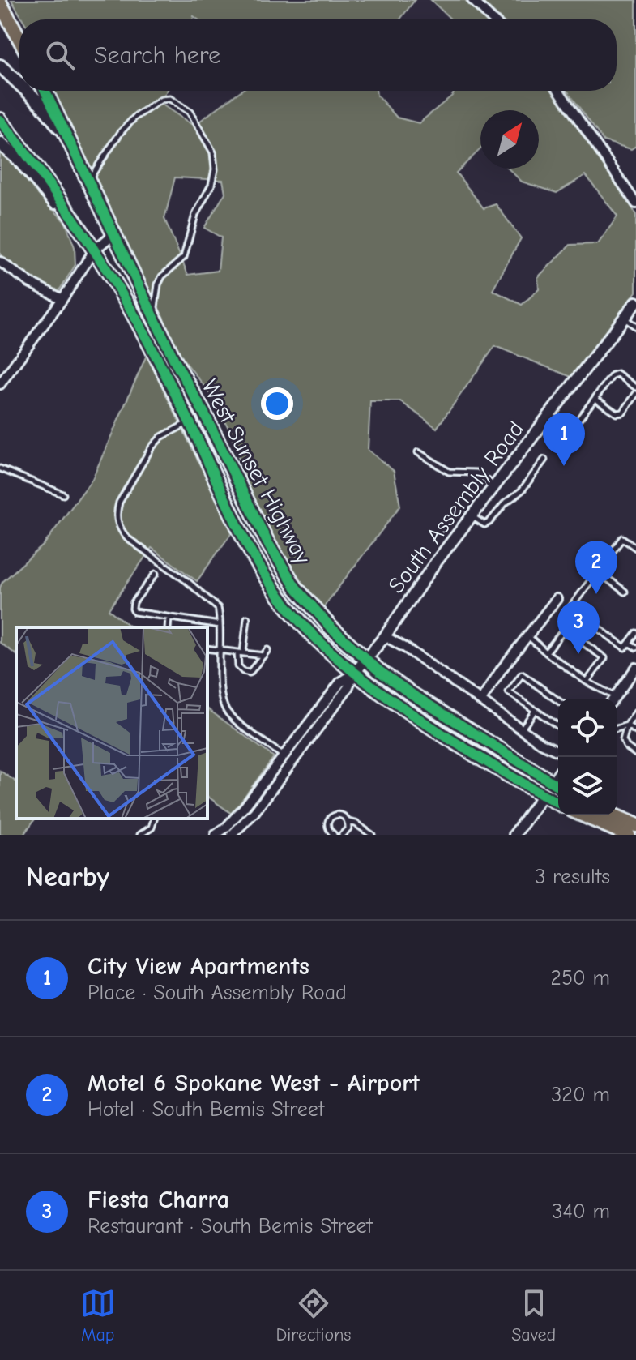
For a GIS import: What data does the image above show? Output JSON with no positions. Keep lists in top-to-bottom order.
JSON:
{
  "streets": {
    "main road": ["West Sunset Highway"],
    "street": ["South Assembly Road"]
  },
  "crossings": [
    ["West Sunset Highway", "South Assembly Road"]
  ],
  "north": "top right",
  "page": {
    "search": "Search here",
    "pins": ["1", "2", "3"],
    "heading": ["Nearby", "3 results"],
    "list": [
      {
        "mark": "1",
        "name": "City View Apartments",
        "note": "Place · South Assembly Road",
        "value": "250 m"
      },
      {
        "mark": "2",
        "name": "Motel 6 Spokane West - Airport",
        "note": "Hotel · South Bemis Street",
        "value": "320 m"
      },
      {
        "mark": "3",
        "name": "Fiesta Charra",
        "note": "Restaurant · South Bemis Street",
        "value": "340 m"
      }
    ],
    "nav": ["Map", "Directions", "Saved"]
  }
}
